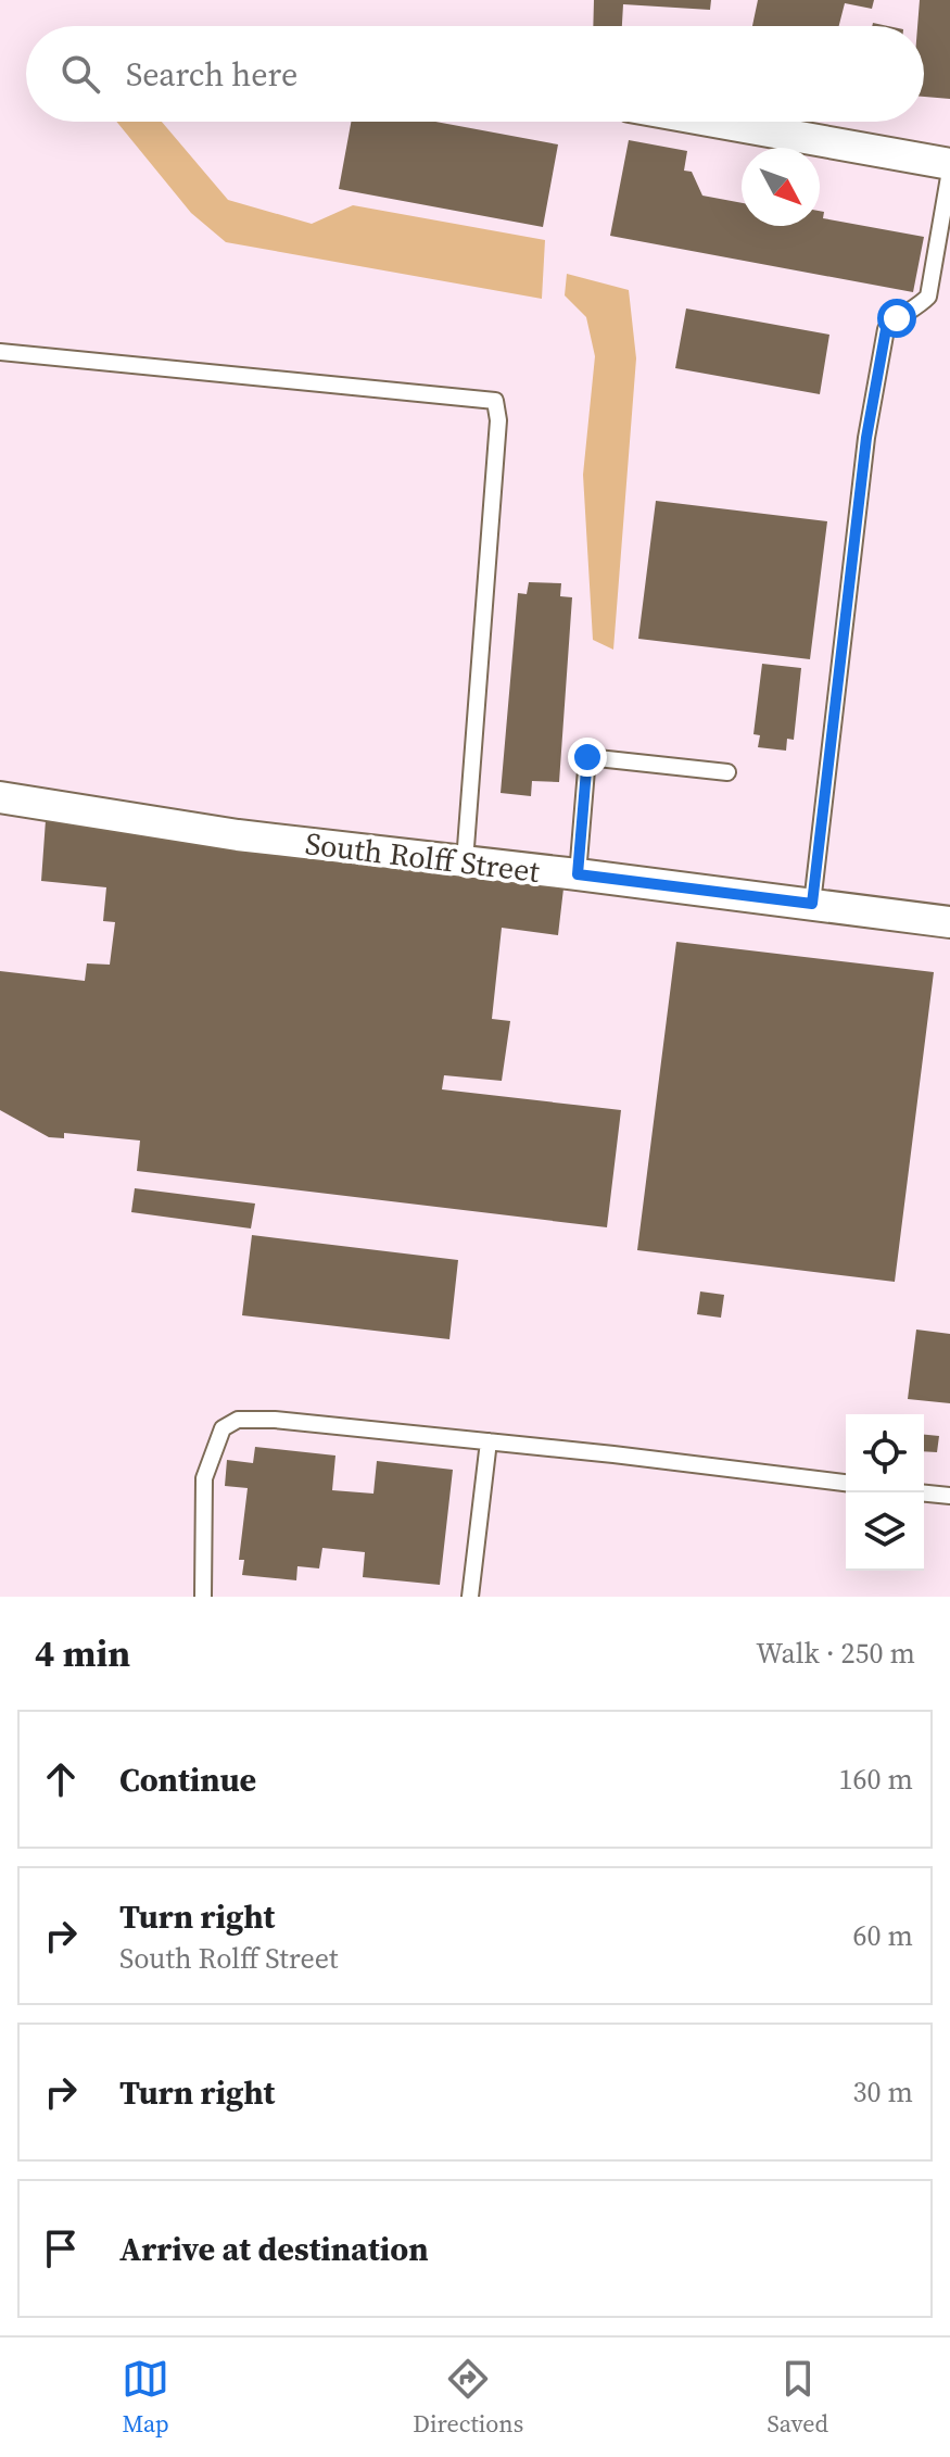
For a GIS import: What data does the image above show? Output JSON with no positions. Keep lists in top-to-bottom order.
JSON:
{
  "streets": {
    "street": ["South Rolff Street"]
  },
  "north": "bottom right",
  "page": {
    "search": "Search here",
    "heading": ["4 min", "Walk · 250 m"],
    "list": [
      ["Continue", "160 m"],
      ["Turn right", "South Rolff Street", "60 m"],
      ["Turn right", "30 m"],
      "Arrive at destination"
    ],
    "nav": ["Map", "Directions", "Saved"]
  }
}
